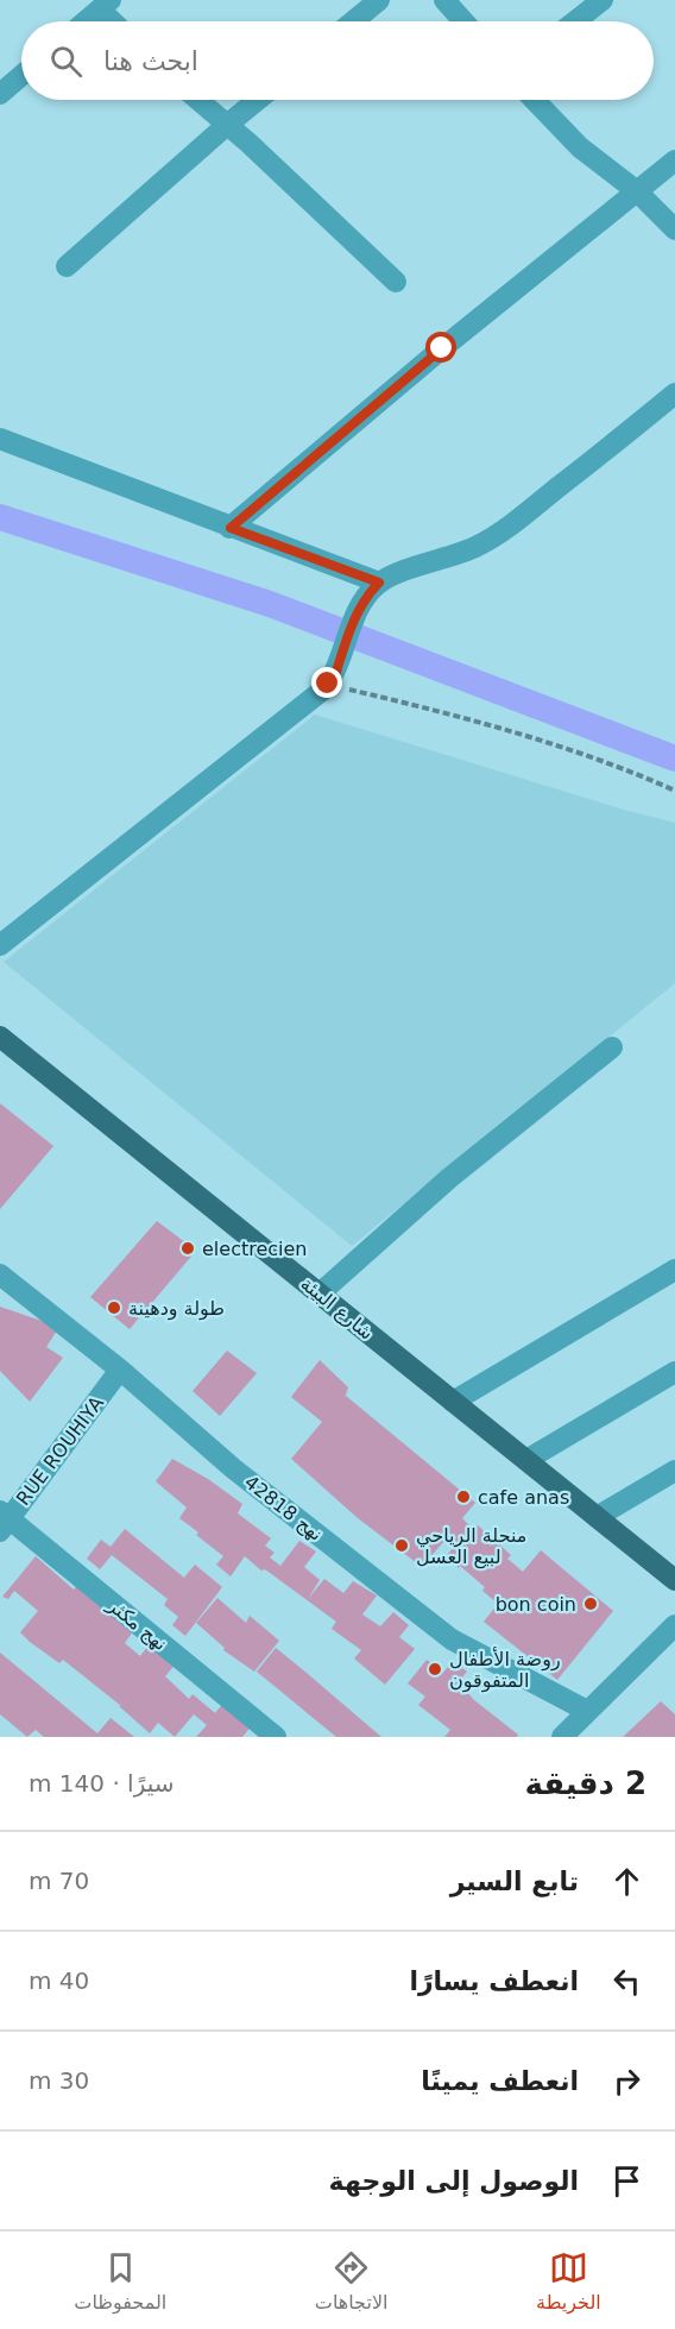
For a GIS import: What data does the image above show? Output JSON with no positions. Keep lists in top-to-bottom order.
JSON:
{
  "streets": {
    "main road": ["شارع البيئة"],
    "street": ["RUE ROUHIYA", "نهج 42818", "نهج مكثر"]
  },
  "crossings": [
    ["RUE ROUHIYA", "نهج 42818"],
    ["RUE ROUHIYA", "نهج مكثر"]
  ],
  "places": [
    "electrecien",
    "طولة ودهينة",
    "cafe anas",
    "منحلة الرياحي لبيع العسل",
    "bon coin",
    "روضة الأطفال المتفوقون"
  ],
  "page": {
    "search": "ابحث هنا",
    "heading": ["2 دقيقة", "سيرًا · 140 m"],
    "list": [
      ["تابع السير", "70 m"],
      ["انعطف يسارًا", "40 m"],
      ["انعطف يمينًا", "30 m"],
      "الوصول إلى الوجهة"
    ],
    "nav": ["الخريطة", "الاتجاهات", "المحفوظات"]
  }
}
